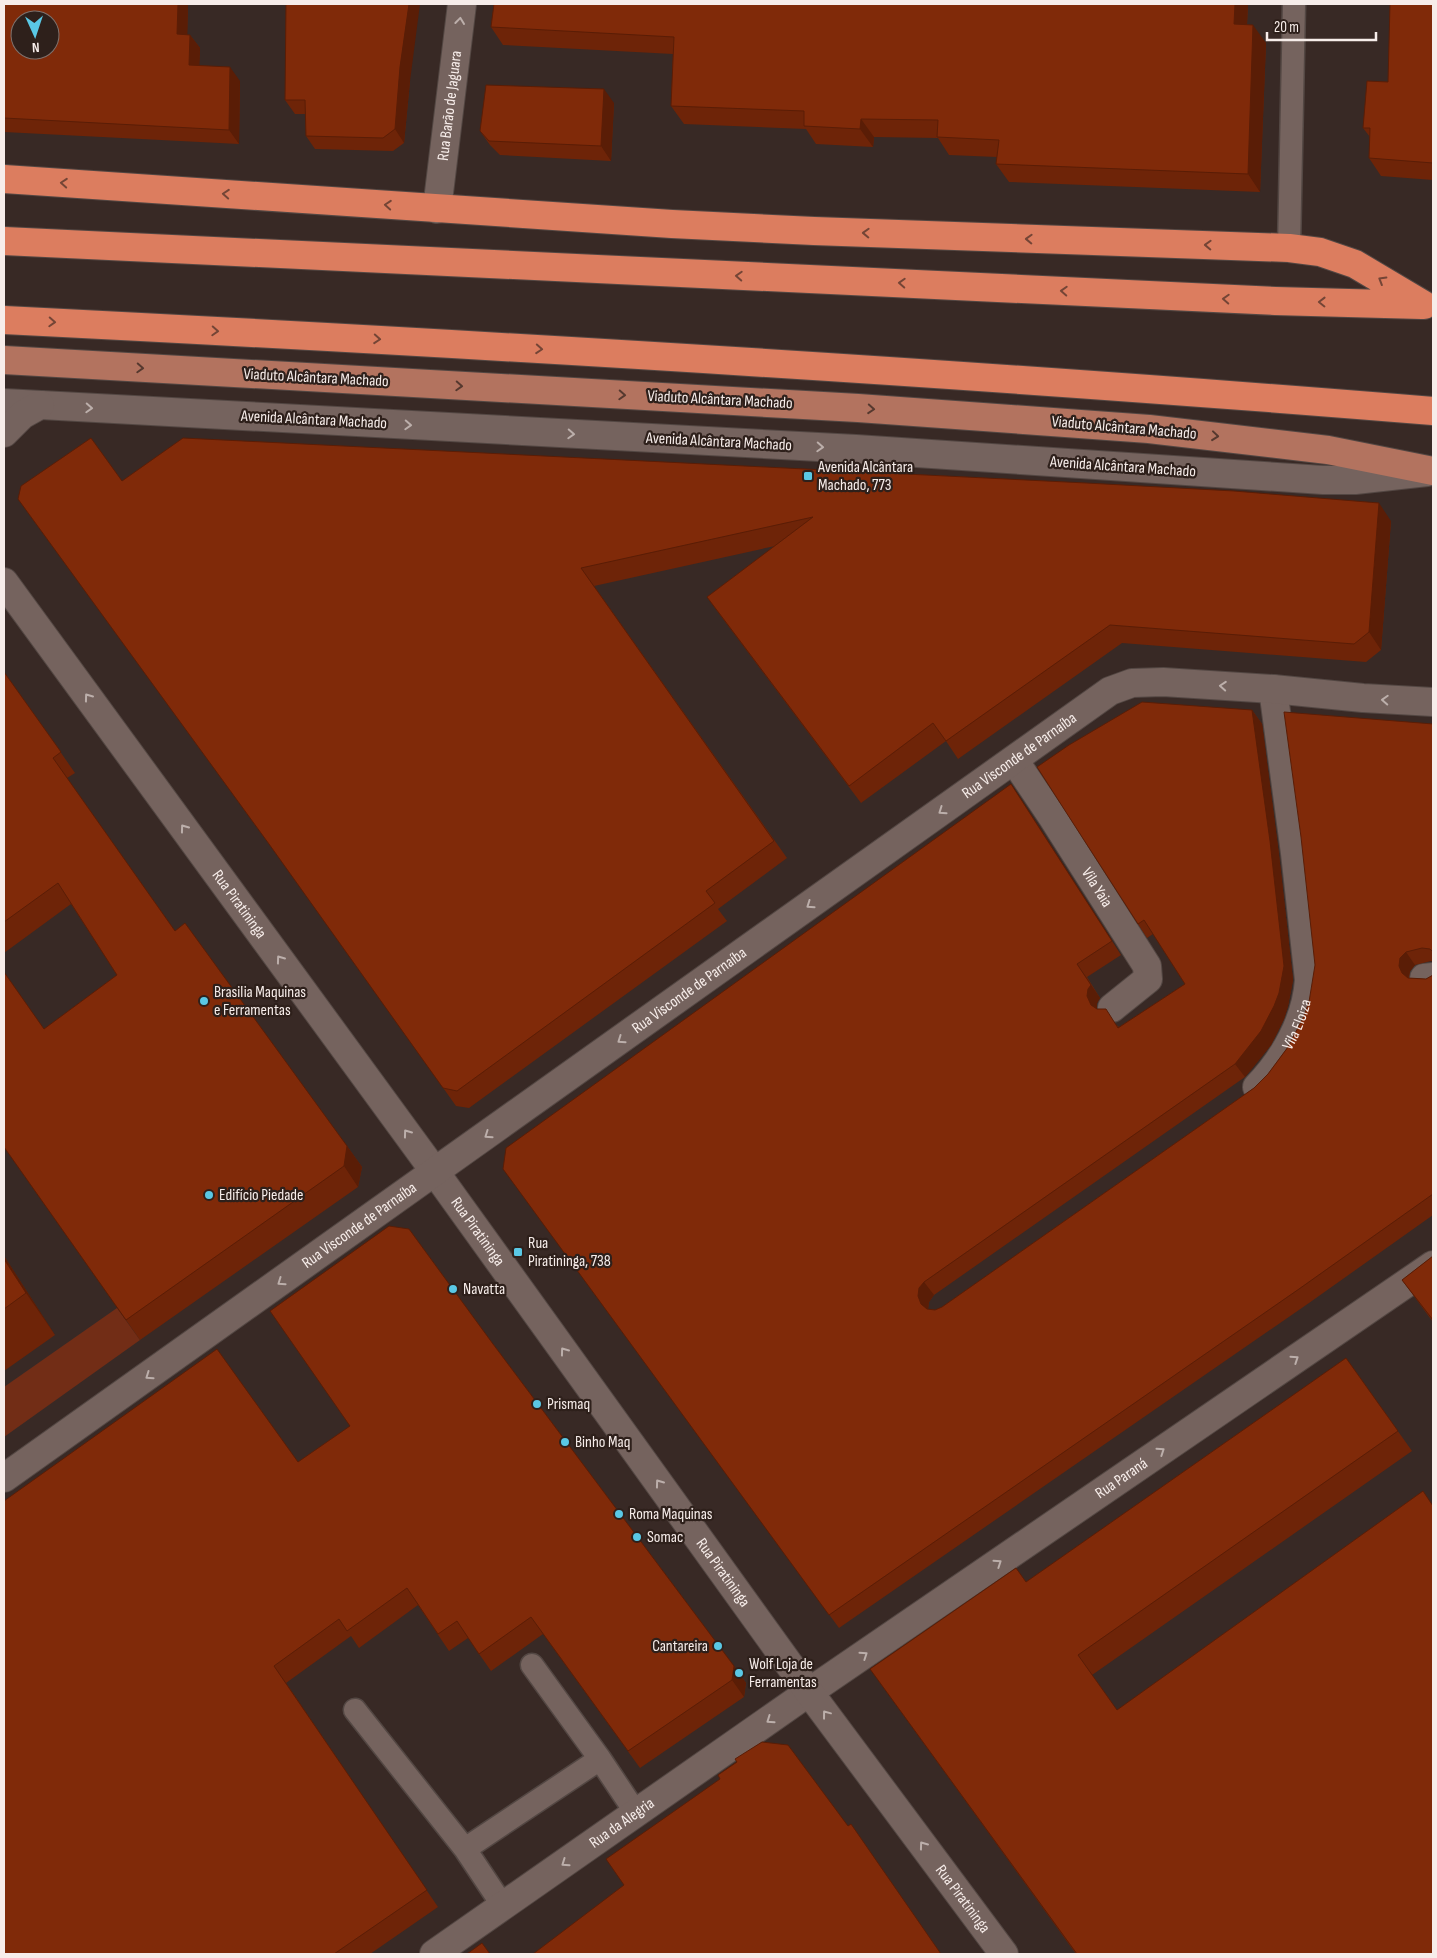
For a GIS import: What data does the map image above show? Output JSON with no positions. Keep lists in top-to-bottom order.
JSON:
{
  "streets": {
    "main road": ["Viaduto Alcântara Machado"],
    "street": [
      "Rua Barão de Jaguara",
      "Avenida Alcântara Machado",
      "Rua Visconde de Parnaíba",
      "Vila Yaia",
      "Rua Piratininga",
      "Vila Eloiza",
      "Rua Paraná",
      "Rua da Alegria"
    ]
  },
  "crossings": [
    ["Viaduto Alcântara Machado", "Avenida Alcântara Machado"],
    ["Rua Visconde de Parnaíba", "Vila Yaia"],
    ["Rua Visconde de Parnaíba", "Rua Piratininga"],
    ["Rua Visconde de Parnaíba", "Vila Eloiza"],
    ["Rua Piratininga", "Rua Paraná"],
    ["Rua Piratininga", "Rua da Alegria"],
    ["Rua Paraná", "Rua da Alegria"]
  ],
  "one_way": [
    "Rua Barão de Jaguara",
    "Viaduto Alcântara Machado",
    "Avenida Alcântara Machado",
    "Rua Visconde de Parnaíba",
    "Rua Piratininga",
    "Rua Paraná",
    "Rua da Alegria"
  ],
  "places": {
    "transit": ["Avenida Alcântara Machado, 773", "Rua Piratininga, 738"],
    "other": [
      "Brasilia Maquinas e Ferramentas",
      "Edifício Piedade",
      "Navatta",
      "Prismaq",
      "Binho Maq",
      "Roma Maquinas",
      "Somac",
      "Cantareira",
      "Wolf Loja de Ferramentas"
    ]
  },
  "scale_bar": "20 m",
  "north": "bottom"
}
